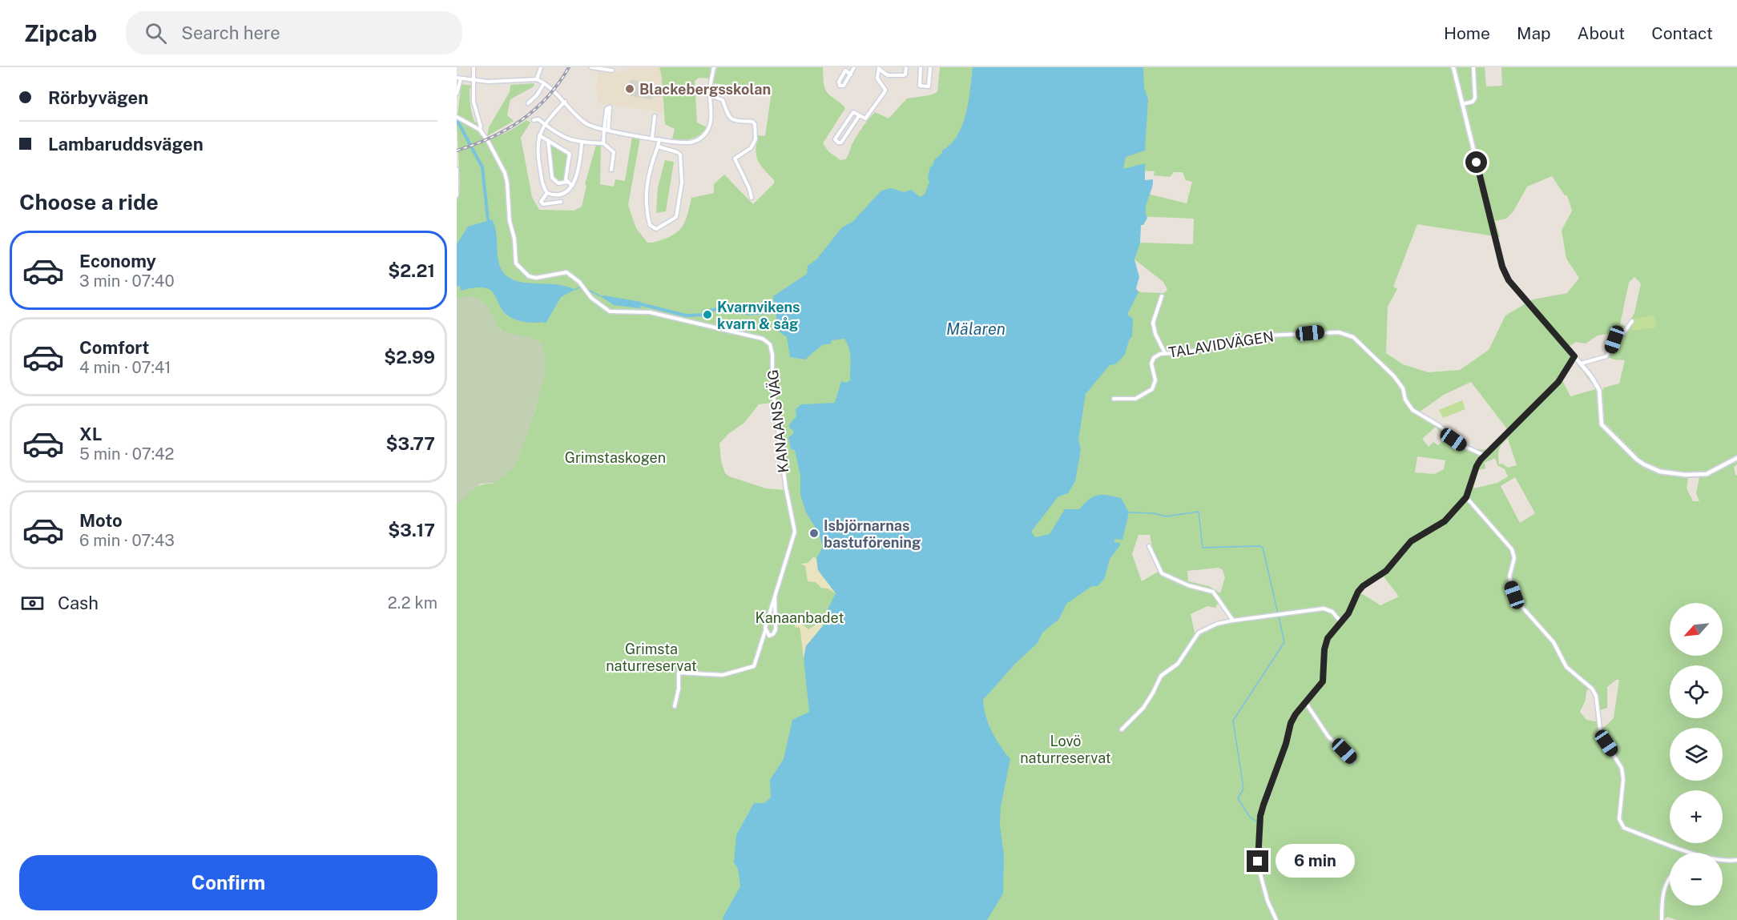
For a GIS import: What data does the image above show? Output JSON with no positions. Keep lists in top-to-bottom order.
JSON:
{
  "streets": {
    "street": ["TALAVIDVÄGEN", "KANAANS VÄG"]
  },
  "water": ["Mälaren"],
  "parks": [
    "Grimstaskogen",
    "Kanaanbadet",
    "Grimsta naturreservat",
    "Lovö naturreservat"
  ],
  "places": ["Blackebergsskolan", "Kvarnvikens kvarn & såg", "Isbjörnarnas bastuförening"],
  "north": "bottom left",
  "page": {
    "header": "Zipcab",
    "search": "Search here",
    "nav": [
      "Home",
      "Map",
      "About",
      "Contact"
    ],
    "banner": ["Rörbyvägen", "Lambaruddsvägen"],
    "heading": "Choose a ride",
    "list": [
      {
        "name": "Economy",
        "note": "3 min · 07:40",
        "value": "$2.21"
      },
      {
        "name": "Comfort",
        "note": "4 min · 07:41",
        "value": "$2.99"
      },
      {
        "name": "XL",
        "note": "5 min · 07:42",
        "value": "$3.77"
      },
      {
        "name": "Moto",
        "note": "6 min · 07:43",
        "value": "$3.17"
      }
    ],
    "pay": ["Cash", "2.2 km"],
    "map_buttons": ["+", "−"],
    "bubble": "6 min",
    "buttons": "Confirm"
  }
}
